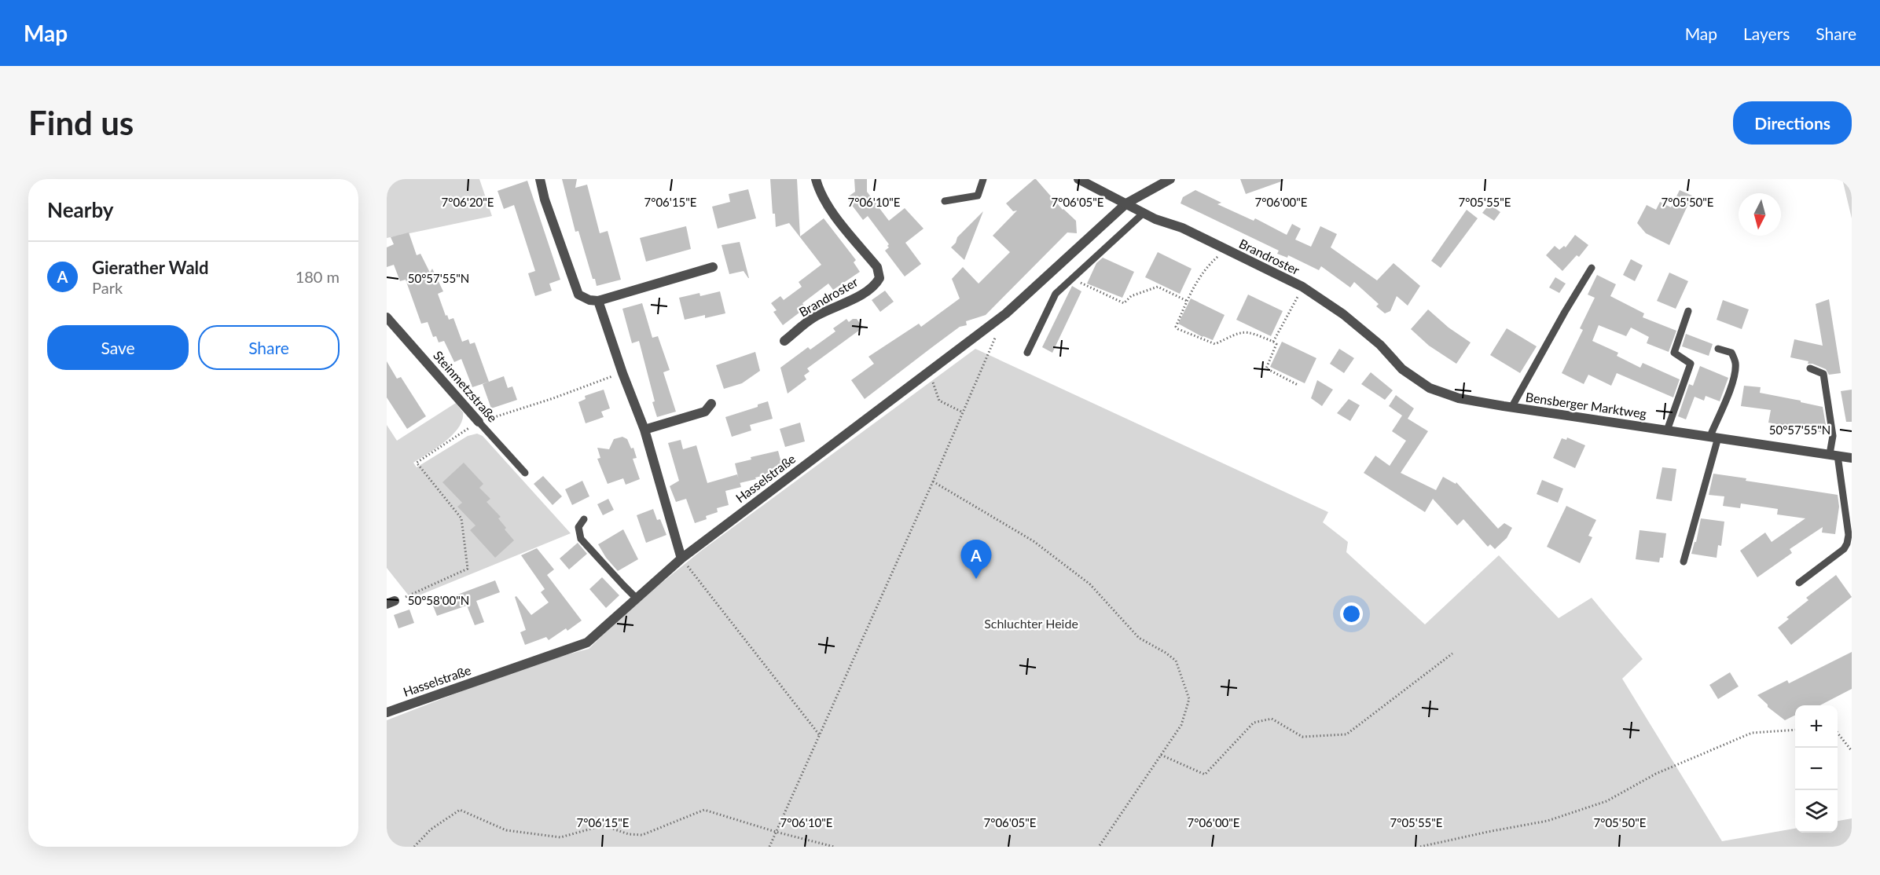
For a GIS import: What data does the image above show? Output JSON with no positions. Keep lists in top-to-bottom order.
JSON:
{
  "streets": {
    "street": [
      "Brandroster",
      "Steinmetzstraße",
      "Bensberger Marktweg",
      "Hasselstraße"
    ]
  },
  "crossings": [
    ["Brandroster", "Bensberger Marktweg"],
    ["Brandroster", "Hasselstraße"]
  ],
  "parks": ["Schluchter Heide"],
  "north": "bottom",
  "page": {
    "header": "Map",
    "nav": ["Map", "Layers", "Share"],
    "buttons": [
      "Directions",
      ["Save", "Share"]
    ],
    "title": "Find us",
    "heading": "Nearby",
    "list": [
      {
        "mark": "A",
        "name": "Gierather Wald",
        "note": "Park",
        "value": "180 m"
      }
    ],
    "pins": "A",
    "map_buttons": ["+", "−"]
  },
  "coordinates": [
    "7°06'20\"E",
    "7°06'15\"E",
    "7°06'10\"E",
    "7°06'05\"E",
    "7°06'00\"E",
    "7°05'55\"E",
    "7°05'50\"E",
    "50°57'55\"N",
    "50°58'00\"N"
  ]
}
